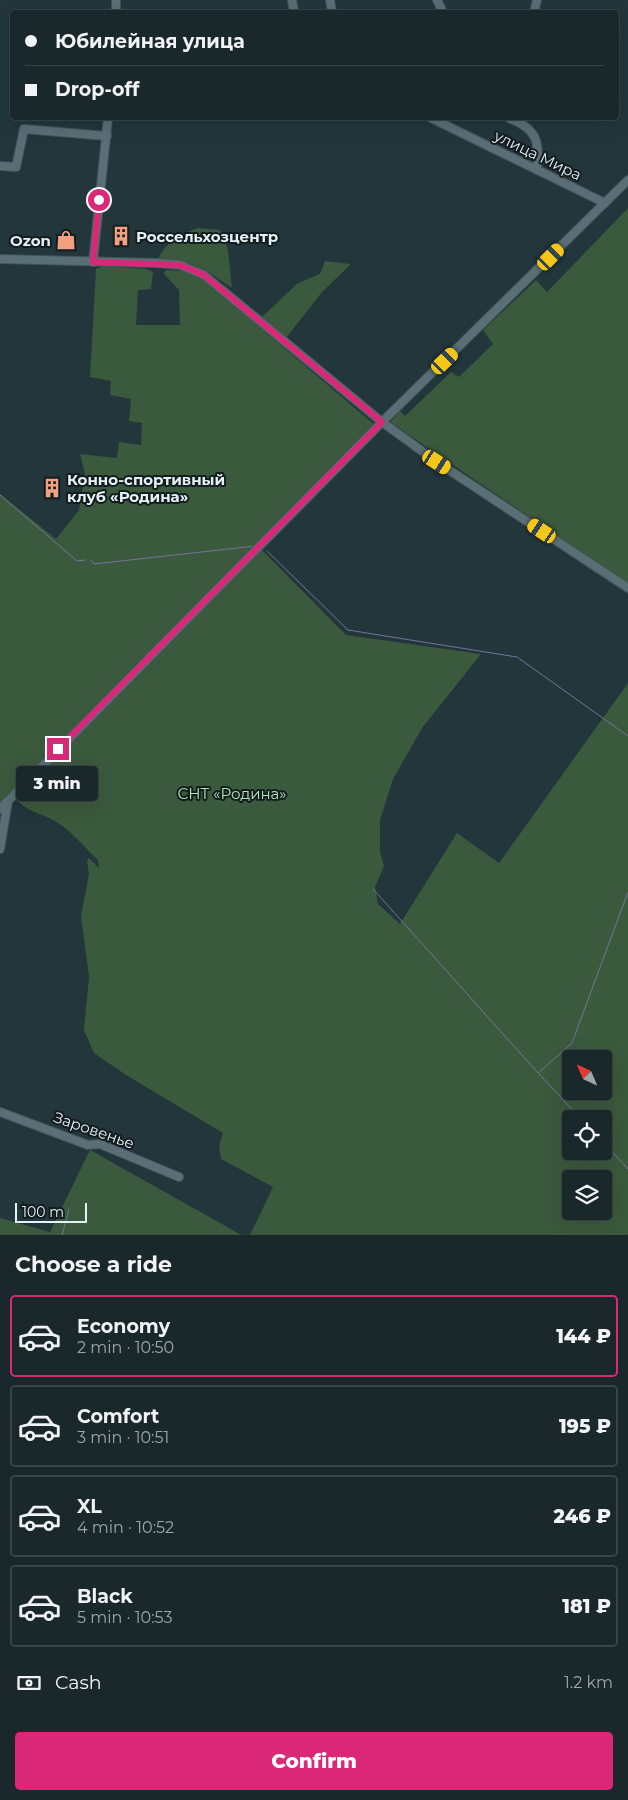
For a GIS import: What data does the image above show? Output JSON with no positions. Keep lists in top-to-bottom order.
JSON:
{
  "streets": {
    "street": ["улица Мира", "Заровенье"]
  },
  "parks": ["СНТ «Родина»"],
  "places": {
    "building": ["Россельхозцентр", "Конно-спортивный клуб «Родина»"],
    "shop": ["Ozon"]
  },
  "scale_bar": "100 m",
  "north": "top left",
  "page": {
    "banner": ["Юбилейная улица", "Drop-off"],
    "bubble": "3 min",
    "scale": "100 m",
    "heading": "Choose a ride",
    "list": [
      {
        "name": "Economy",
        "note": "2 min · 10:50",
        "value": "144 ₽"
      },
      {
        "name": "Comfort",
        "note": "3 min · 10:51",
        "value": "195 ₽"
      },
      {
        "name": "XL",
        "note": "4 min · 10:52",
        "value": "246 ₽"
      },
      {
        "name": "Black",
        "note": "5 min · 10:53",
        "value": "181 ₽"
      }
    ],
    "pay": ["Cash", "1.2 km"],
    "buttons": "Confirm"
  }
}
